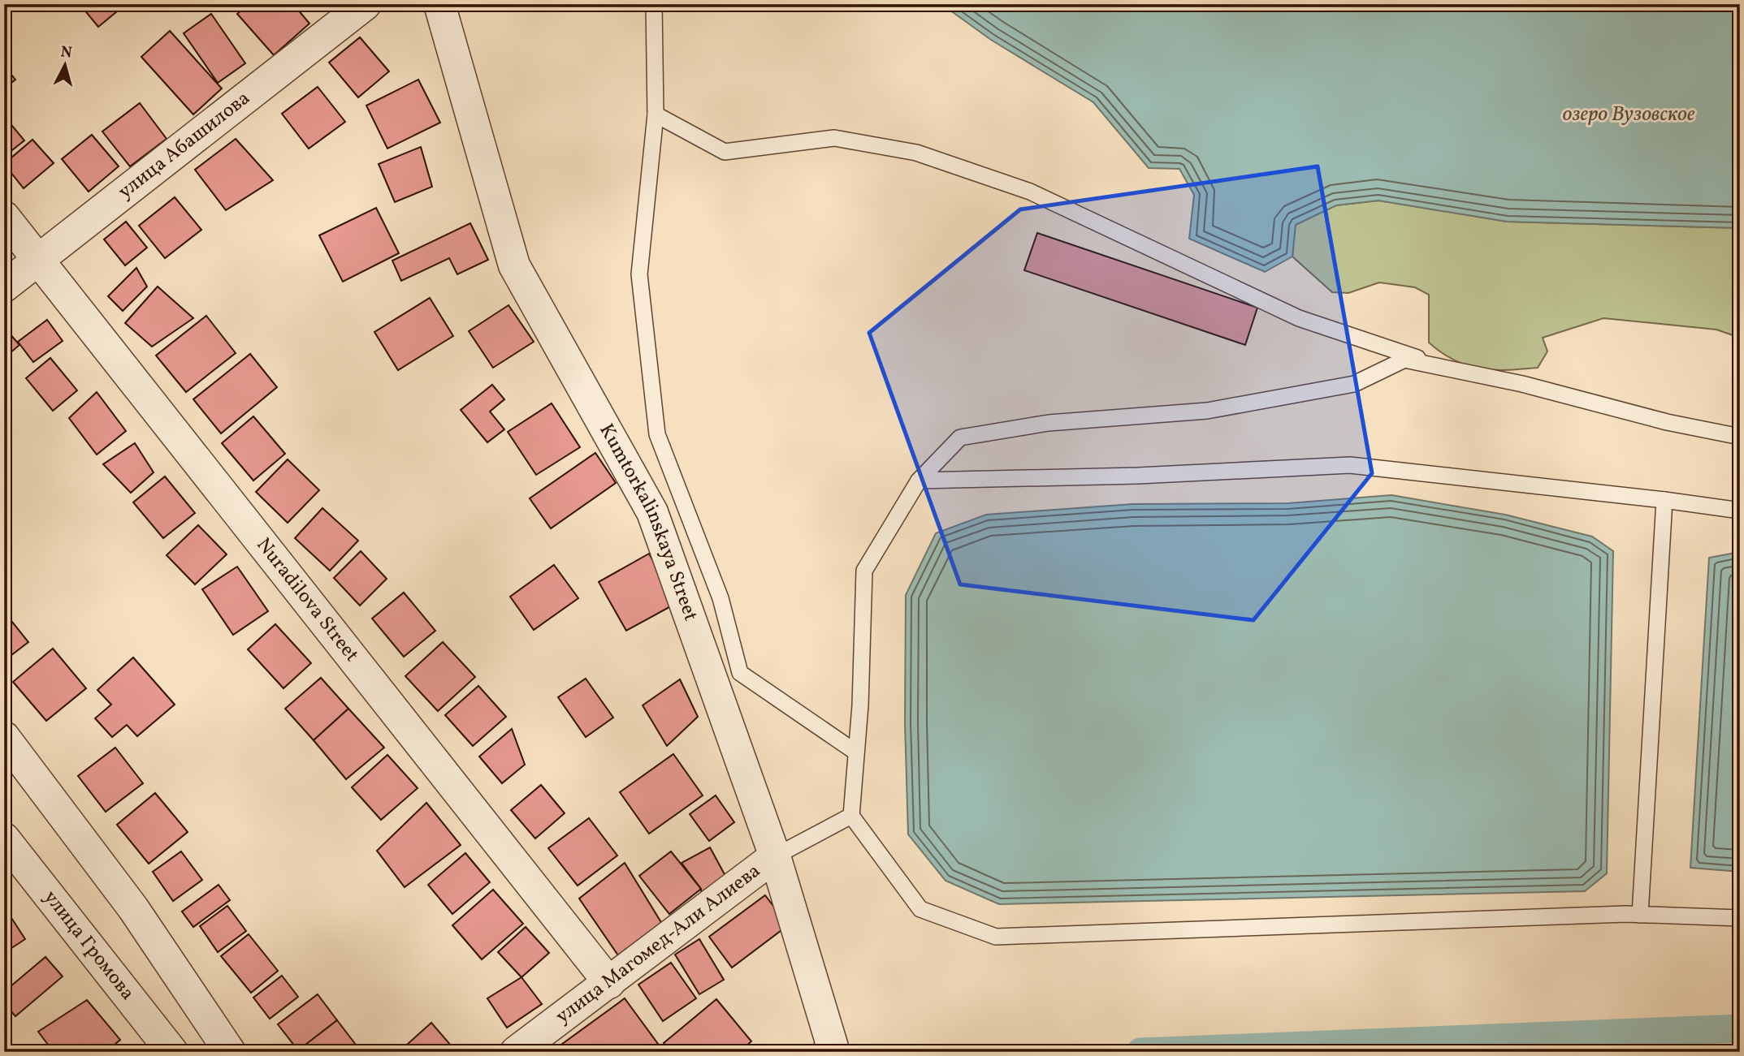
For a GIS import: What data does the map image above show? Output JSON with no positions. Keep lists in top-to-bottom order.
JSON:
{
  "streets": {
    "street": [
      "улица Абашилова",
      "Kumtorkalinskaya Street",
      "Nuradilova Street",
      "улица Магомед-Али Алиева",
      "улица Громова"
    ]
  },
  "crossings": [
    ["улица Абашилова", "Nuradilova Street"],
    ["Kumtorkalinskaya Street", "улица Магомед-Али Алиева"],
    ["Nuradilova Street", "улица Магомед-Али Алиева"]
  ],
  "water": ["озеро Вузовское"],
  "north": "top"
}
